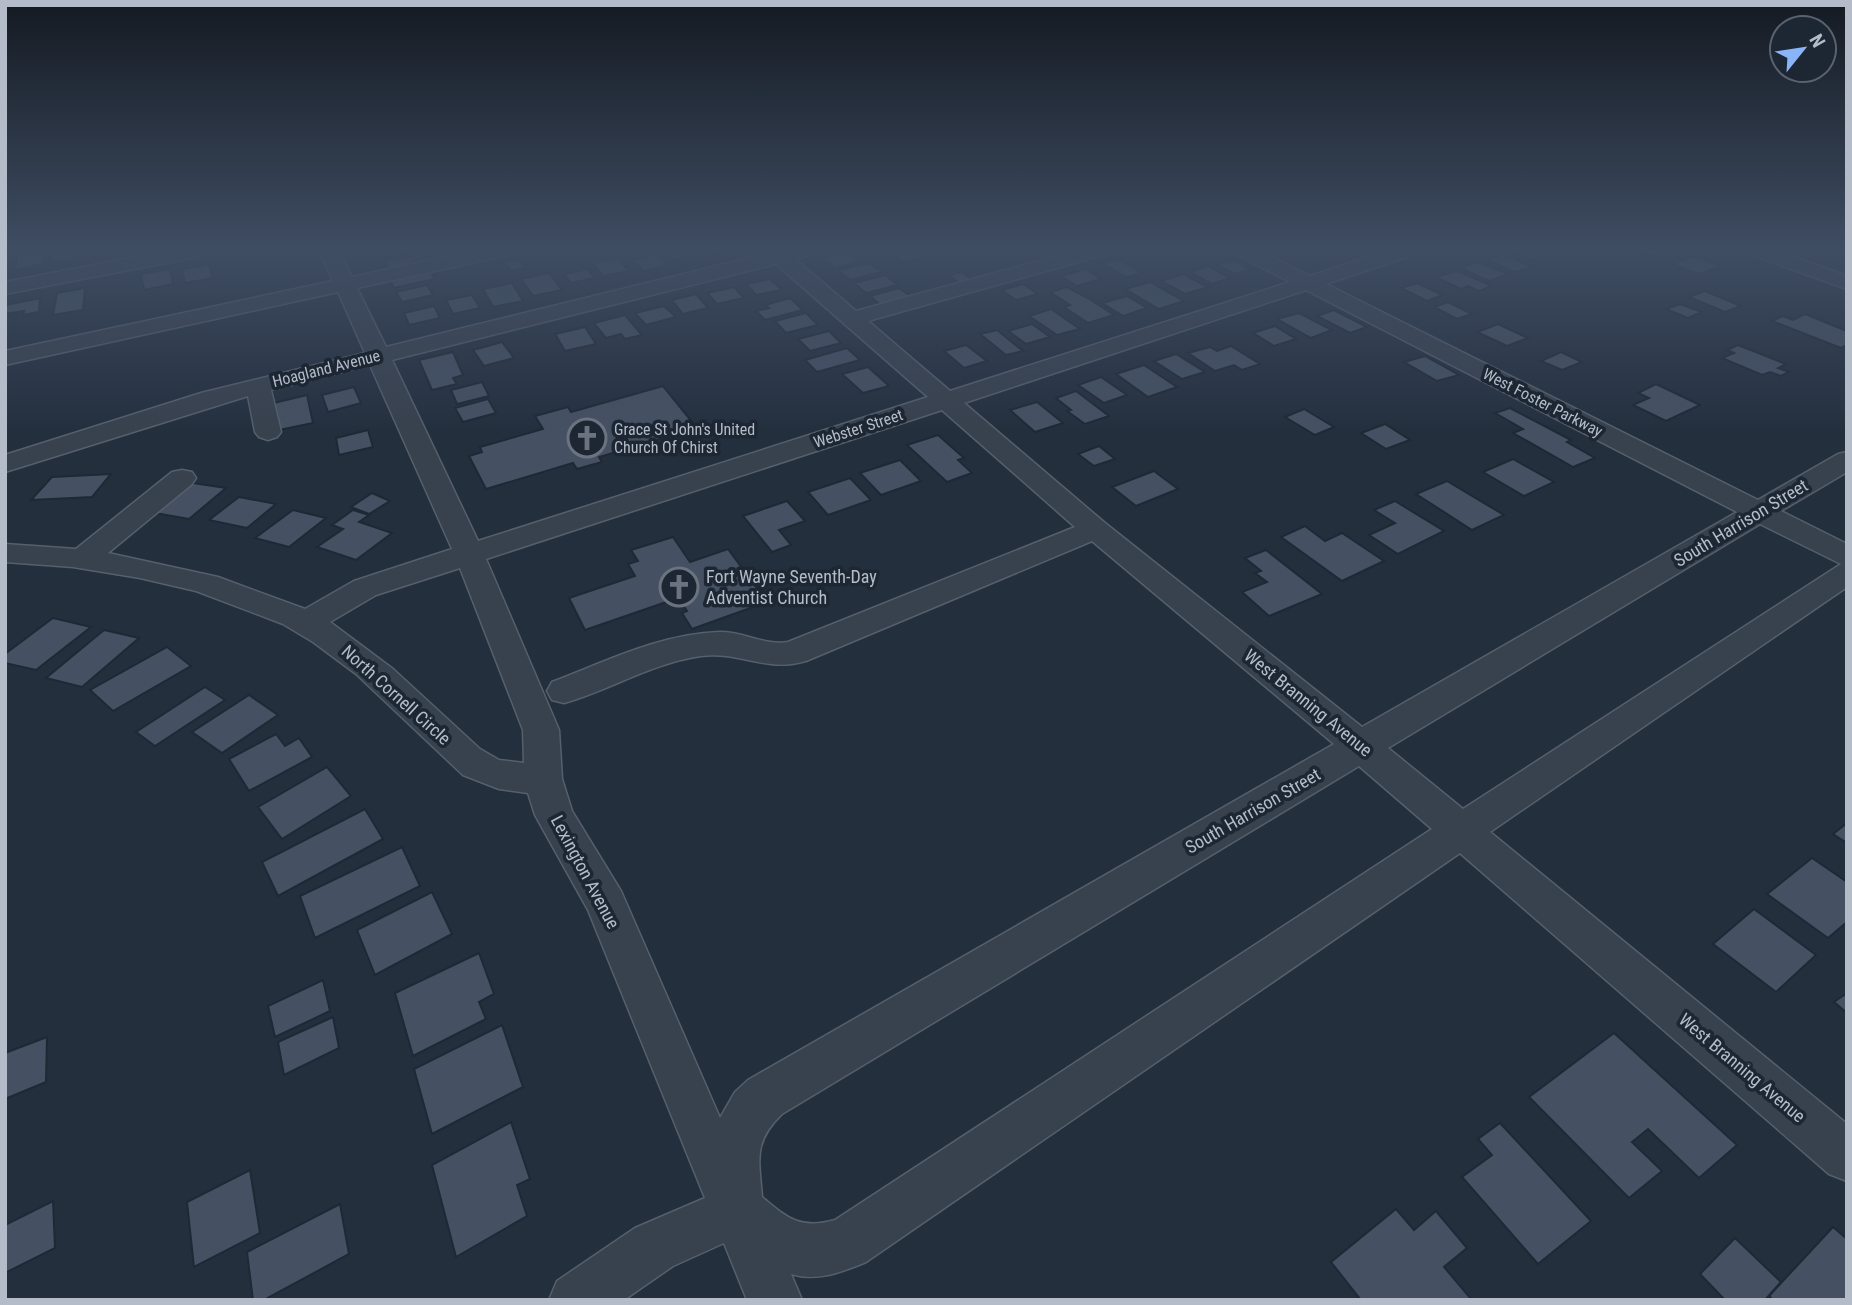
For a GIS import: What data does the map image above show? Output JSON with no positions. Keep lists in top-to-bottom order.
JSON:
{
  "streets": {
    "street": [
      "Hoagland Avenue",
      "West Foster Parkway",
      "Webster Street",
      "South Harrison Street",
      "North Cornell Circle",
      "West Branning Avenue",
      "Lexington Avenue"
    ]
  },
  "crossings": [
    ["Hoagland Avenue", "Lexington Avenue"],
    ["West Foster Parkway", "South Harrison Street"],
    ["Webster Street", "North Cornell Circle"],
    ["Webster Street", "West Branning Avenue"],
    ["Webster Street", "Lexington Avenue"],
    ["South Harrison Street", "West Branning Avenue"],
    ["South Harrison Street", "Lexington Avenue"],
    ["North Cornell Circle", "Lexington Avenue"]
  ],
  "places": {
    "church": ["Grace St John's United Church Of Chirst", "Fort Wayne Seventh-Day Adventist Church"]
  },
  "north": "top right"
}
